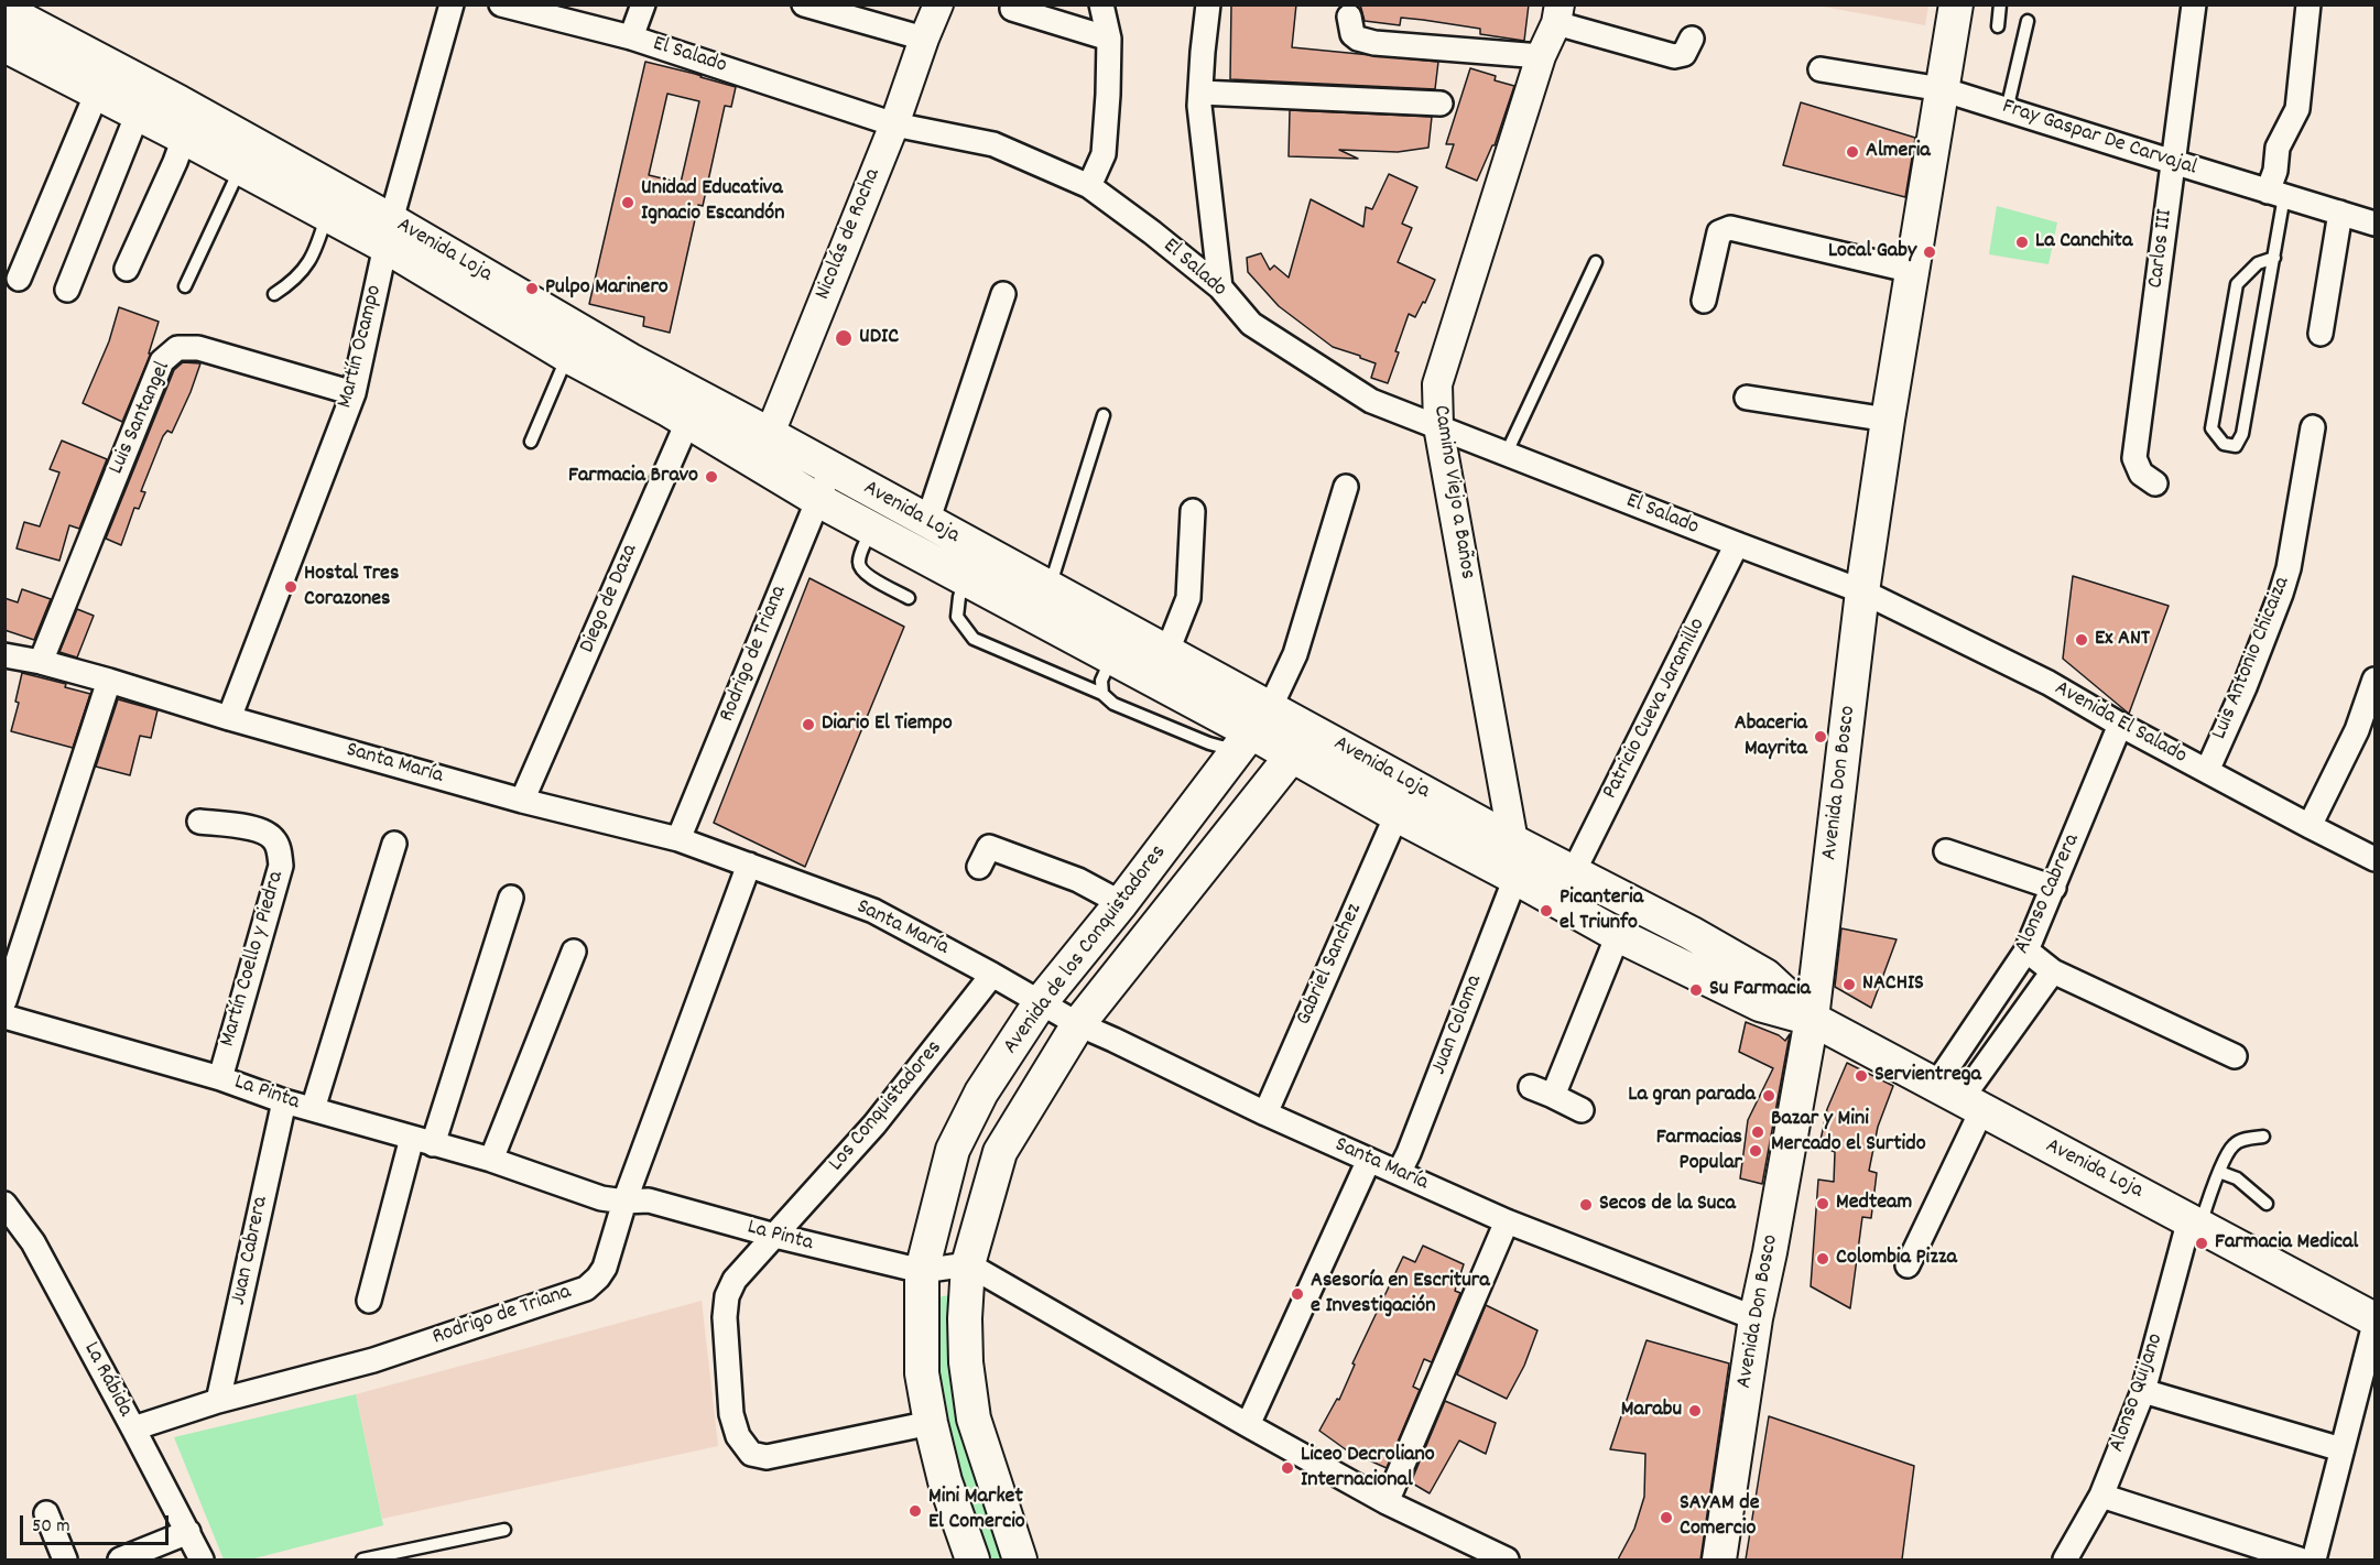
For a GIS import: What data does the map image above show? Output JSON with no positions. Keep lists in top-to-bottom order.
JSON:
{
  "streets": {
    "main road": ["Avenida Loja", "Avenida Don Bosco", "Avenida de los Conquistadores"],
    "street": [
      "El Salado",
      "Fray Gaspar De Carvajal",
      "Nicolás de Rocha",
      "Carlos III",
      "Martín Ocampo",
      "Luis Santangel",
      "Camino Viejo a Baños",
      "Diego de Daza",
      "Rodrigo de Triana",
      "Luis Antonio Chicaiza",
      "Patricio Cueva Jaramillo",
      "Avenida El Salado",
      "Santa María",
      "Alonso Cabrera",
      "Martín Coello y Piedra",
      "Gabriel Sanchez",
      "Juan Coloma",
      "La Pinta",
      "Los Conquistadores",
      "Juan Cabrera",
      "La Rábida",
      "Alonso Quijano"
    ]
  },
  "crossings": [
    ["El Salado", "Nicolás de Rocha"],
    ["El Salado", "Camino Viejo a Baños"],
    ["El Salado", "Patricio Cueva Jaramillo"],
    ["El Salado", "Avenida El Salado"],
    ["El Salado", "Avenida Don Bosco"],
    ["Fray Gaspar De Carvajal", "Carlos III"],
    ["Fray Gaspar De Carvajal", "Avenida Don Bosco"],
    ["Nicolás de Rocha", "Avenida Loja"],
    ["Avenida Loja", "Martín Ocampo"],
    ["Avenida Loja", "Camino Viejo a Baños"],
    ["Avenida Loja", "Diego de Daza"],
    ["Avenida Loja", "Rodrigo de Triana"],
    ["Avenida Loja", "Patricio Cueva Jaramillo"],
    ["Avenida Loja", "Avenida Don Bosco"],
    ["Avenida Loja", "Alonso Cabrera"],
    ["Avenida Loja", "Avenida de los Conquistadores"],
    ["Avenida Loja", "Gabriel Sanchez"],
    ["Avenida Loja", "Juan Coloma"],
    ["Avenida Loja", "Alonso Quijano"],
    ["Martín Ocampo", "Luis Santangel"],
    ["Martín Ocampo", "Santa María"],
    ["Luis Santangel", "Santa María"],
    ["Camino Viejo a Baños", "Juan Coloma"],
    ["Diego de Daza", "Santa María"],
    ["Rodrigo de Triana", "Santa María"],
    ["Rodrigo de Triana", "La Pinta"],
    ["Rodrigo de Triana", "Juan Cabrera"],
    ["Rodrigo de Triana", "La Rábida"],
    ["Luis Antonio Chicaiza", "Avenida El Salado"],
    ["Avenida El Salado", "Avenida Don Bosco"],
    ["Avenida El Salado", "Alonso Cabrera"],
    ["Santa María", "Avenida Don Bosco"],
    ["Santa María", "Avenida de los Conquistadores"],
    ["Santa María", "Gabriel Sanchez"],
    ["Santa María", "Juan Coloma"],
    ["Santa María", "Los Conquistadores"],
    ["Avenida de los Conquistadores", "La Pinta"],
    ["Avenida de los Conquistadores", "Los Conquistadores"],
    ["Martín Coello y Piedra", "La Pinta"],
    ["La Pinta", "Los Conquistadores"],
    ["La Pinta", "Juan Cabrera"]
  ],
  "places": [
    "Almeria",
    "Unidad Educativa Ignacio Escandón",
    "La Canchita",
    "Local Gaby",
    "Pulpo Marinero",
    "UDIC",
    "Farmacia Bravo",
    "Hostal Tres Corazones",
    "Ex ANT",
    "Diario El Tiempo",
    "Abaceria Mayrita",
    "Picanteria el Triunfo",
    "NACHIS",
    "Su Farmacia",
    "Servientrega",
    "La gran parada",
    "Bazar y Mini Mercado el Surtido",
    "Farmacias Popular",
    "Medteam",
    "Secos de la Suca",
    "Farmacia Medical",
    "Colombia Pizza",
    "Asesoría en Escritura e Investigación",
    "Marabu",
    "Liceo Decroliano Internacional",
    "Mini Market El Comercio",
    "SAYAM de Comercio"
  ],
  "scale_bar": "50 m"
}
